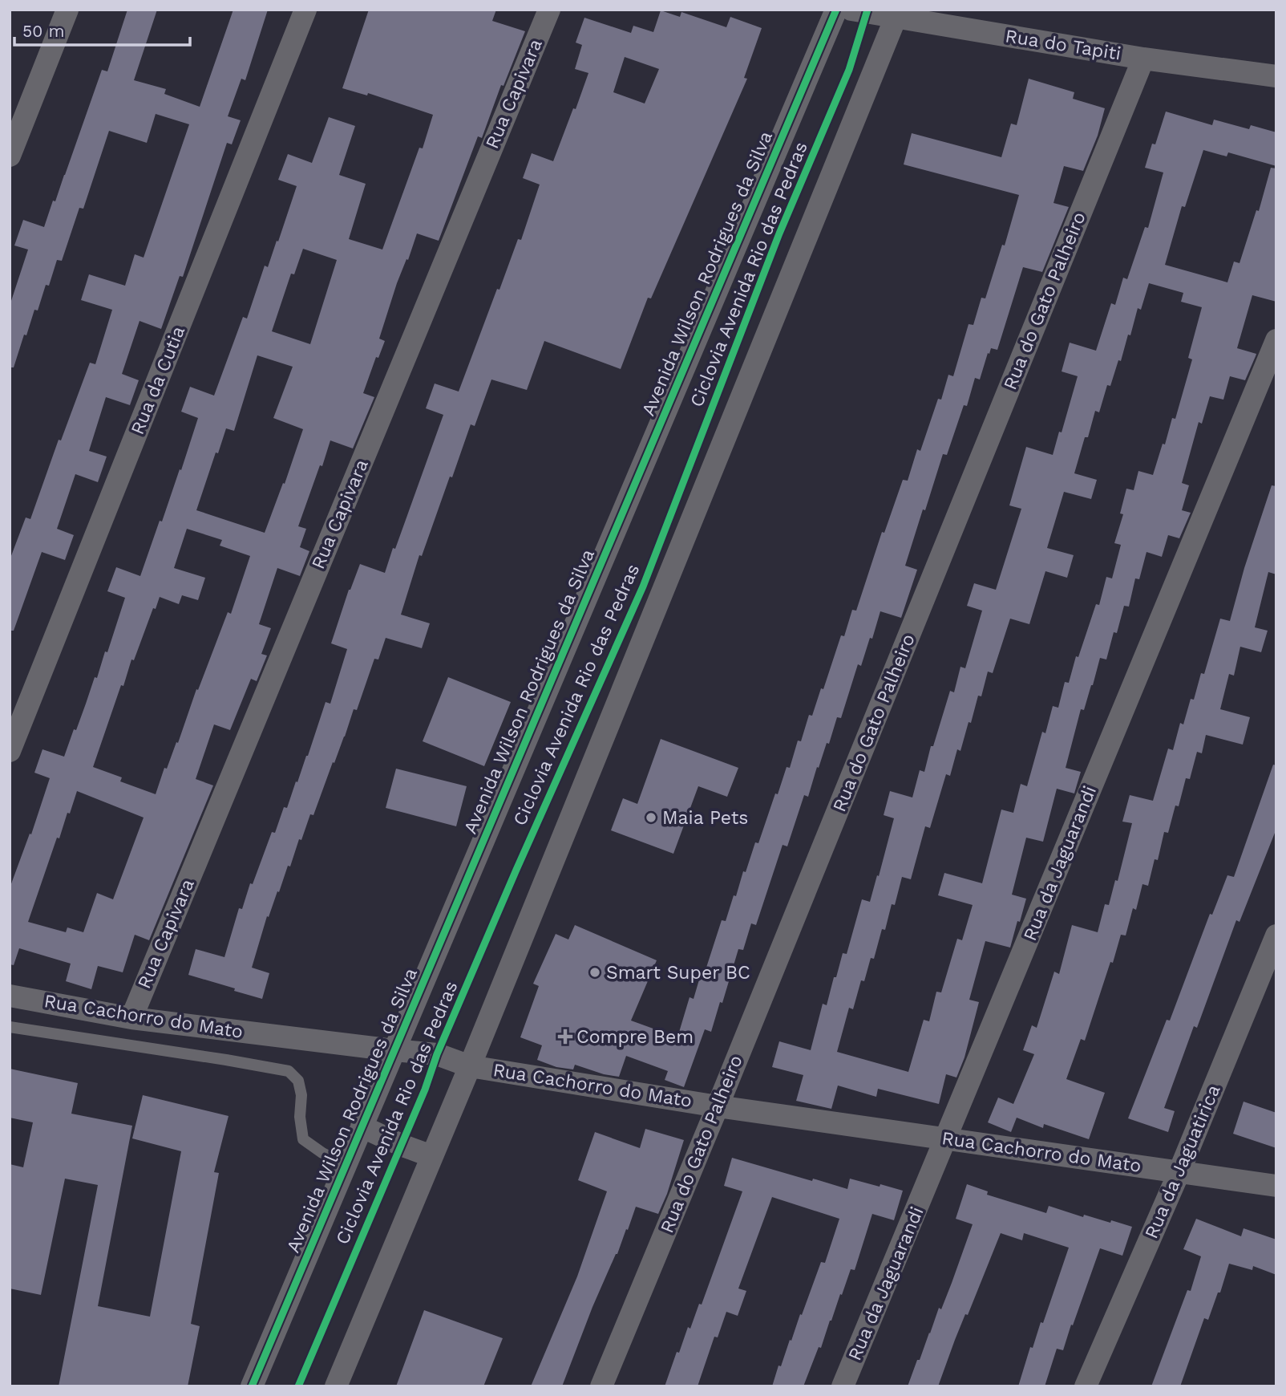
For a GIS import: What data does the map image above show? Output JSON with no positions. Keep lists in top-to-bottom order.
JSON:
{
  "streets": {
    "street": [
      "Rua do Tapiti",
      "Rua Capivara",
      "Avenida Wilson Rodrigues da Silva",
      "Rua do Gato Palheiro",
      "Rua da Cutia",
      "Rua da Jaguarandi",
      "Rua Cachorro do Mato",
      "Rua da Jaguatirica"
    ],
    "cycle path": ["Ciclovia Avenida Rio das Pedras"]
  },
  "crossings": [
    ["Rua do Tapiti", "Rua do Gato Palheiro"],
    ["Rua Capivara", "Rua Cachorro do Mato"],
    ["Avenida Wilson Rodrigues da Silva", "Rua Cachorro do Mato"],
    ["Rua do Gato Palheiro", "Rua Cachorro do Mato"],
    ["Rua da Jaguarandi", "Rua Cachorro do Mato"],
    ["Rua Cachorro do Mato", "Rua da Jaguatirica"]
  ],
  "places": {
    "other": ["Maia Pets", "Smart Super BC"],
    "health": ["Compre Bem"]
  },
  "scale_bar": "50 m"
}
